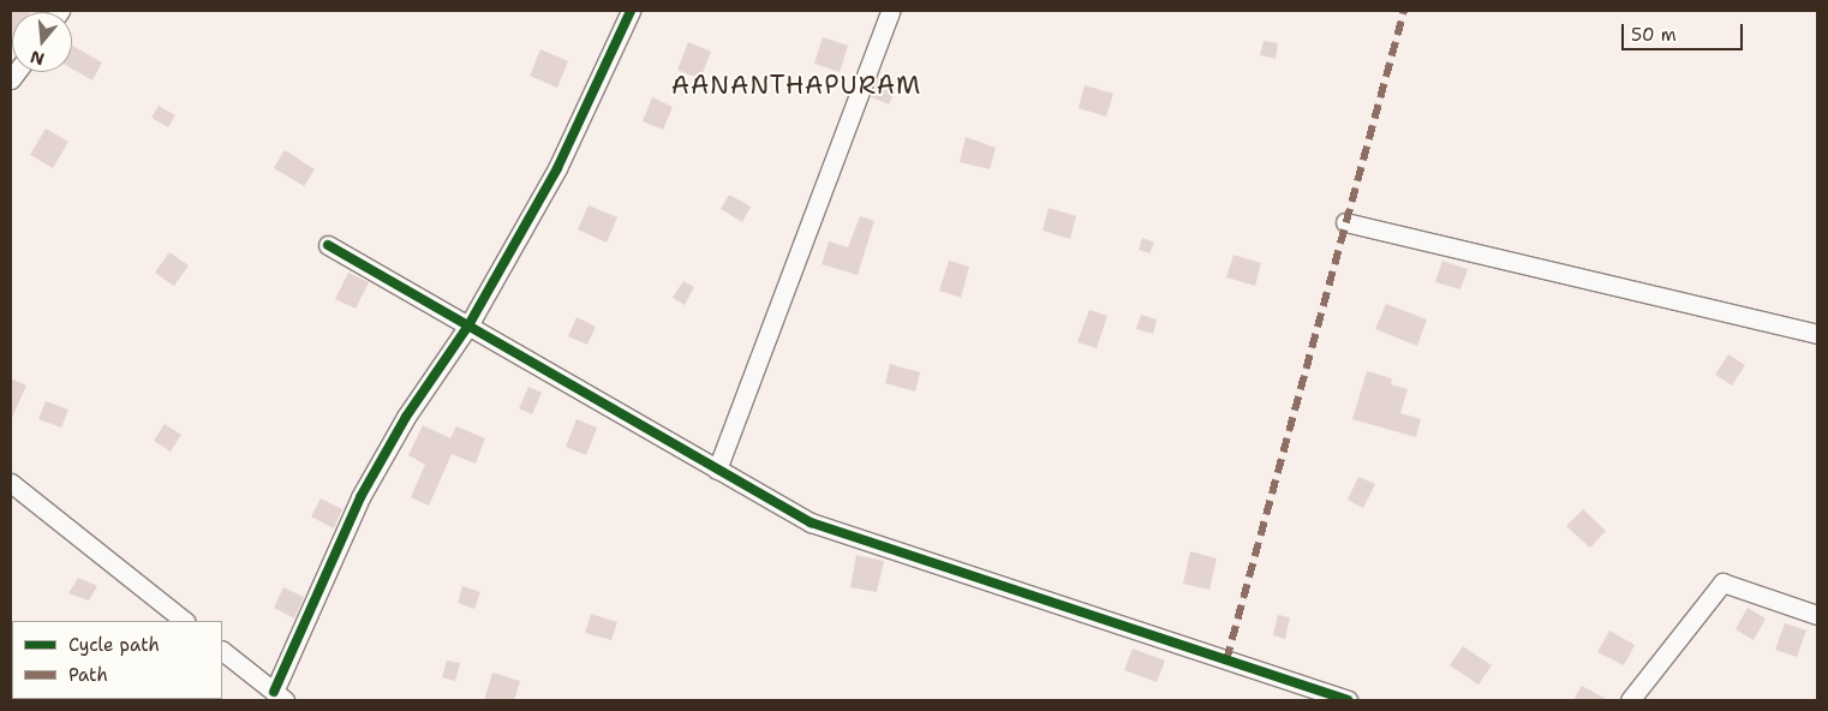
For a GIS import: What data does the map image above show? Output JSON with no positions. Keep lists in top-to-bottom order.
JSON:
{
  "districts": ["AANANTHAPURAM"],
  "legend": ["Cycle path", "Path"],
  "scale_bar": "50 m",
  "north": "bottom"
}
